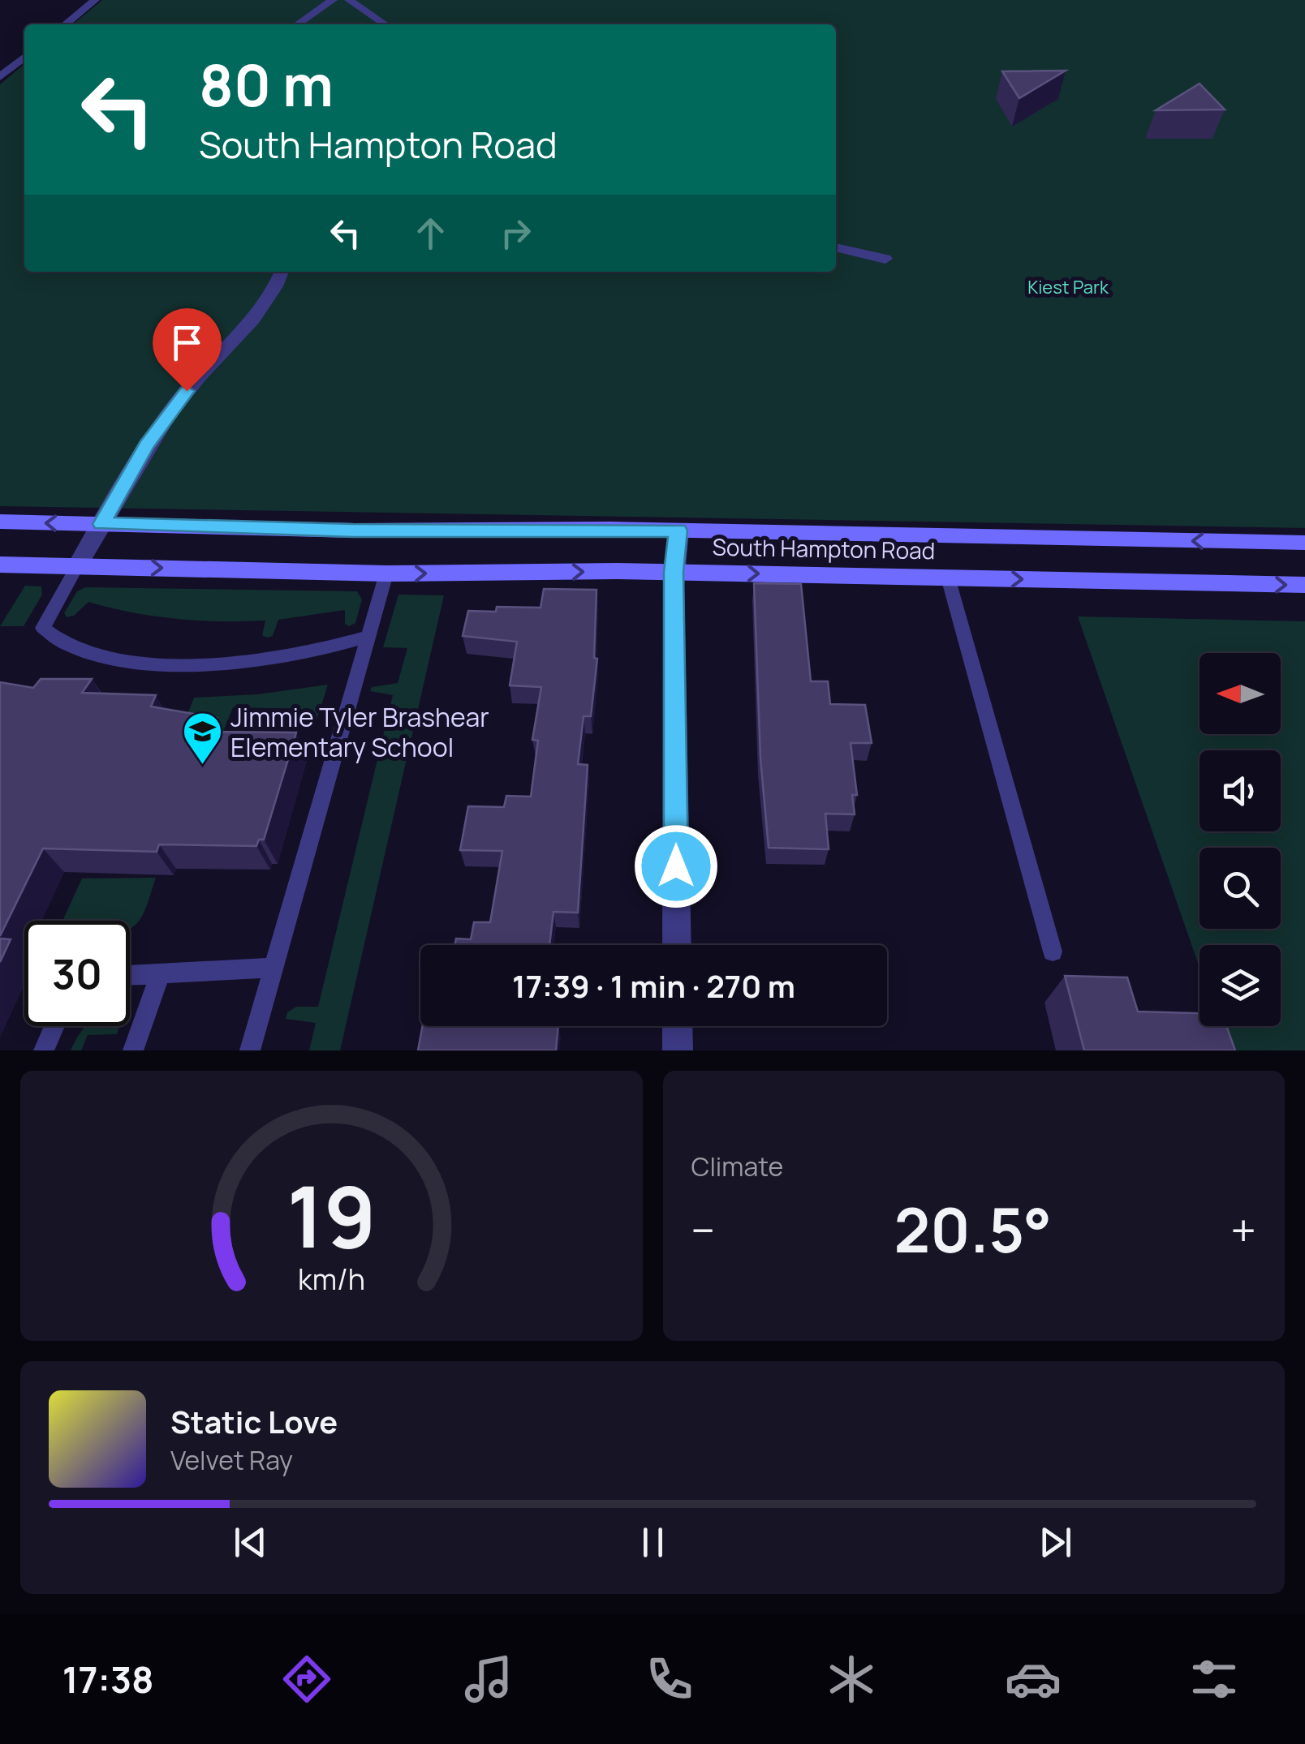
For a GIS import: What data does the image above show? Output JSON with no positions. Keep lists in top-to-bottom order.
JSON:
{
  "streets": {
    "main road": ["South Hampton Road"]
  },
  "parks": ["Kiest Park"],
  "places": {
    "school or university": ["Jimmie Tyler Brashear Elementary School"]
  },
  "north": "left",
  "page": {
    "turn": ["80 m", "South Hampton Road"],
    "limit": "30",
    "trip": "17:39 · 1 min · 270 m",
    "tile": "Climate",
    "heat": ["−", "20.5°", "+"],
    "song": ["Static Love", "Velvet Ray"],
    "tabs": "17:38",
    "gauge": ["19", "km/h"]
  }
}
